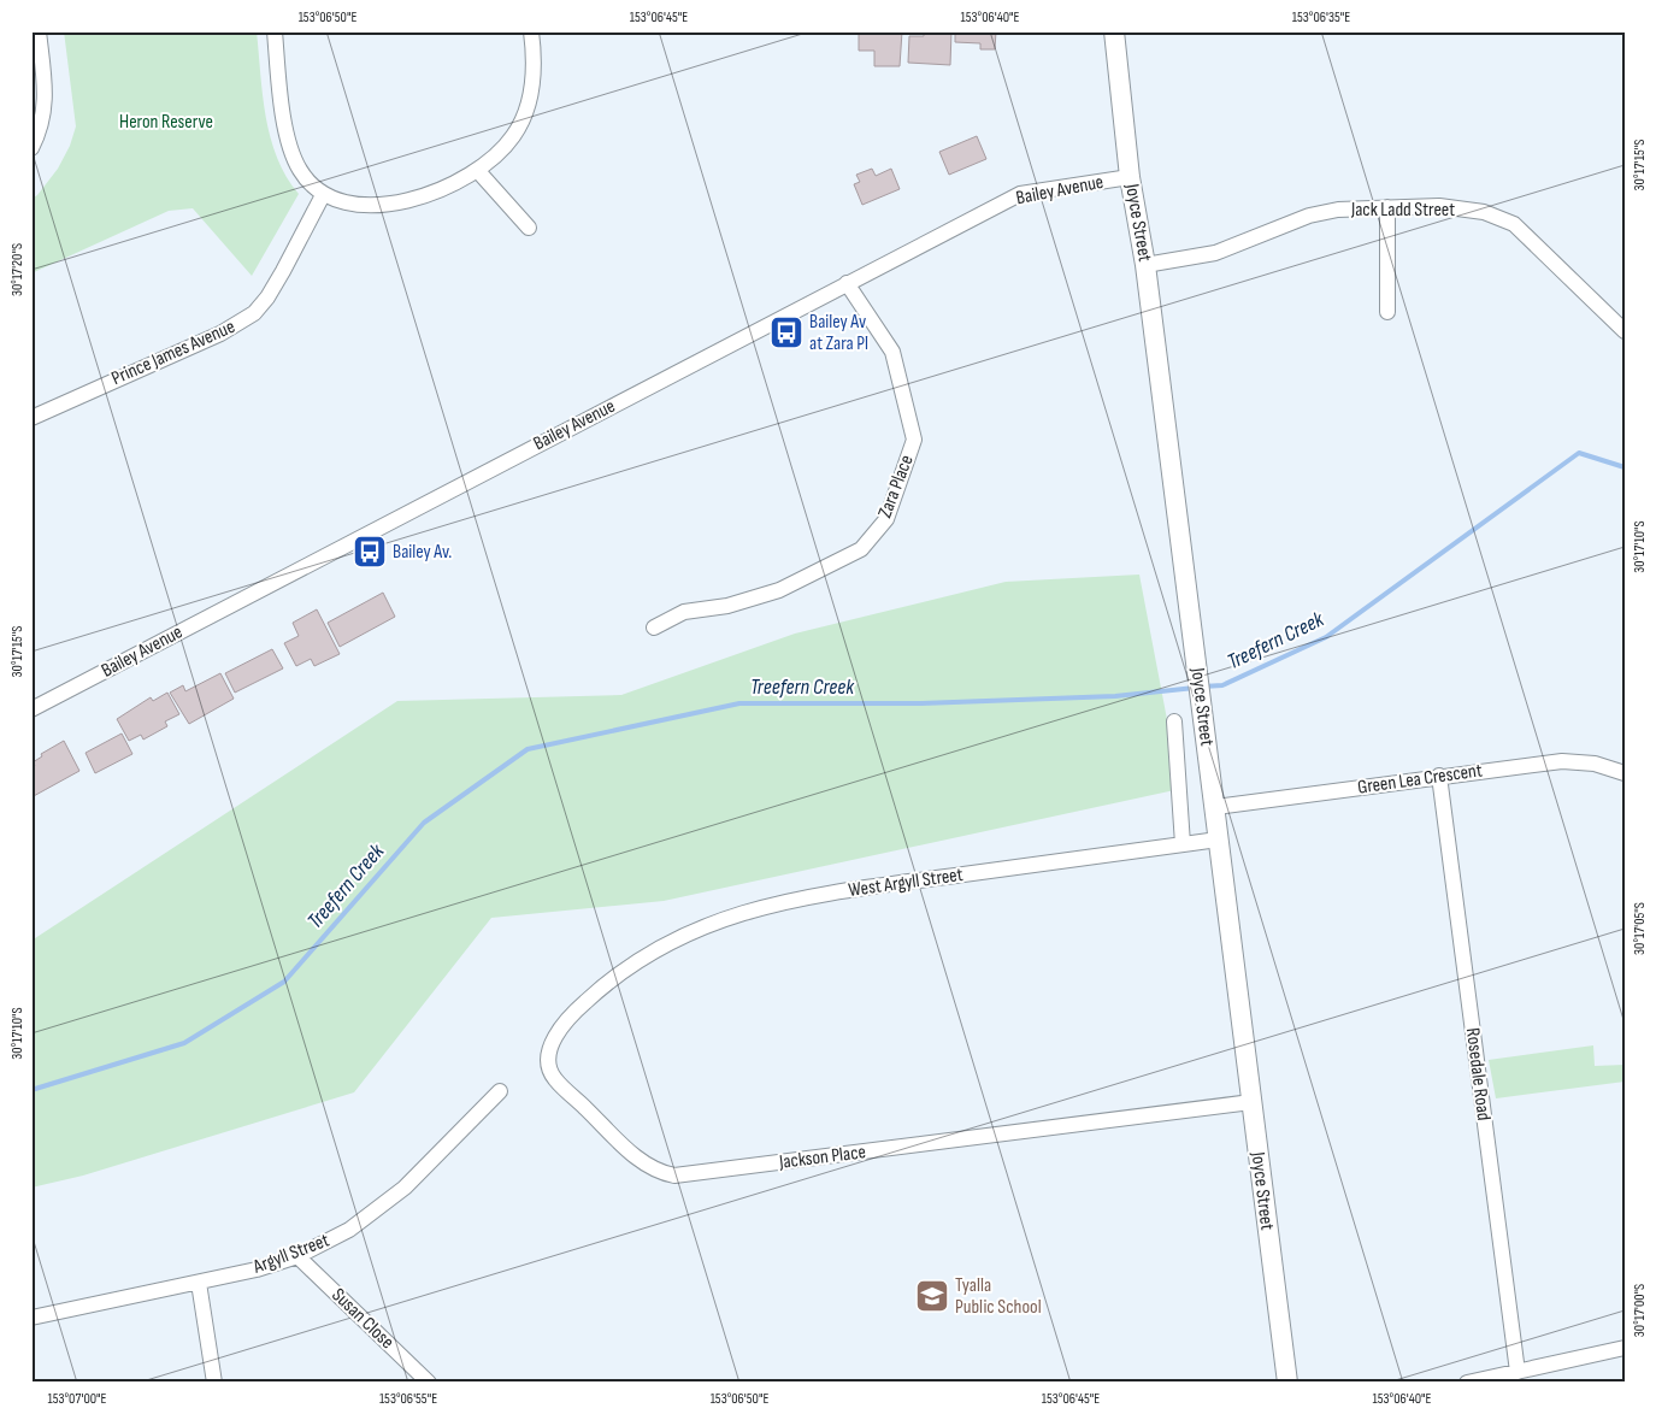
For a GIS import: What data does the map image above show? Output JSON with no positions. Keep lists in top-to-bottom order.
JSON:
{
  "streets": {
    "street": [
      "Bailey Avenue",
      "Jack Ladd Street",
      "Joyce Street",
      "Prince James Avenue",
      "Zara Place",
      "Green Lea Crescent",
      "West Argyll Street",
      "Rosedale Road",
      "Jackson Place",
      "Argyll Street",
      "Susan Close"
    ]
  },
  "crossings": [
    ["Bailey Avenue", "Joyce Street"],
    ["Bailey Avenue", "Zara Place"],
    ["Jack Ladd Street", "Joyce Street"],
    ["Joyce Street", "Green Lea Crescent"],
    ["Joyce Street", "West Argyll Street"],
    ["Joyce Street", "Jackson Place"],
    ["Green Lea Crescent", "Rosedale Road"],
    ["West Argyll Street", "Jackson Place"],
    ["Argyll Street", "Susan Close"]
  ],
  "water": ["Treefern Creek"],
  "parks": ["Heron Reserve"],
  "places": {
    "bus stop": ["Bailey Av at Zara Pl", "Bailey Av."],
    "school or university": ["Tyalla Public School"]
  },
  "coordinates": [
    "153°06'50\"E",
    "153°06'45\"E",
    "153°06'40\"E",
    "153°06'35\"E",
    "30°17'15\"S",
    "30°17'20\"S",
    "30°17'10\"S",
    "30°17'05\"S",
    "30°17'00\"S",
    "153°07'00\"E",
    "153°06'55\"E"
  ]
}
